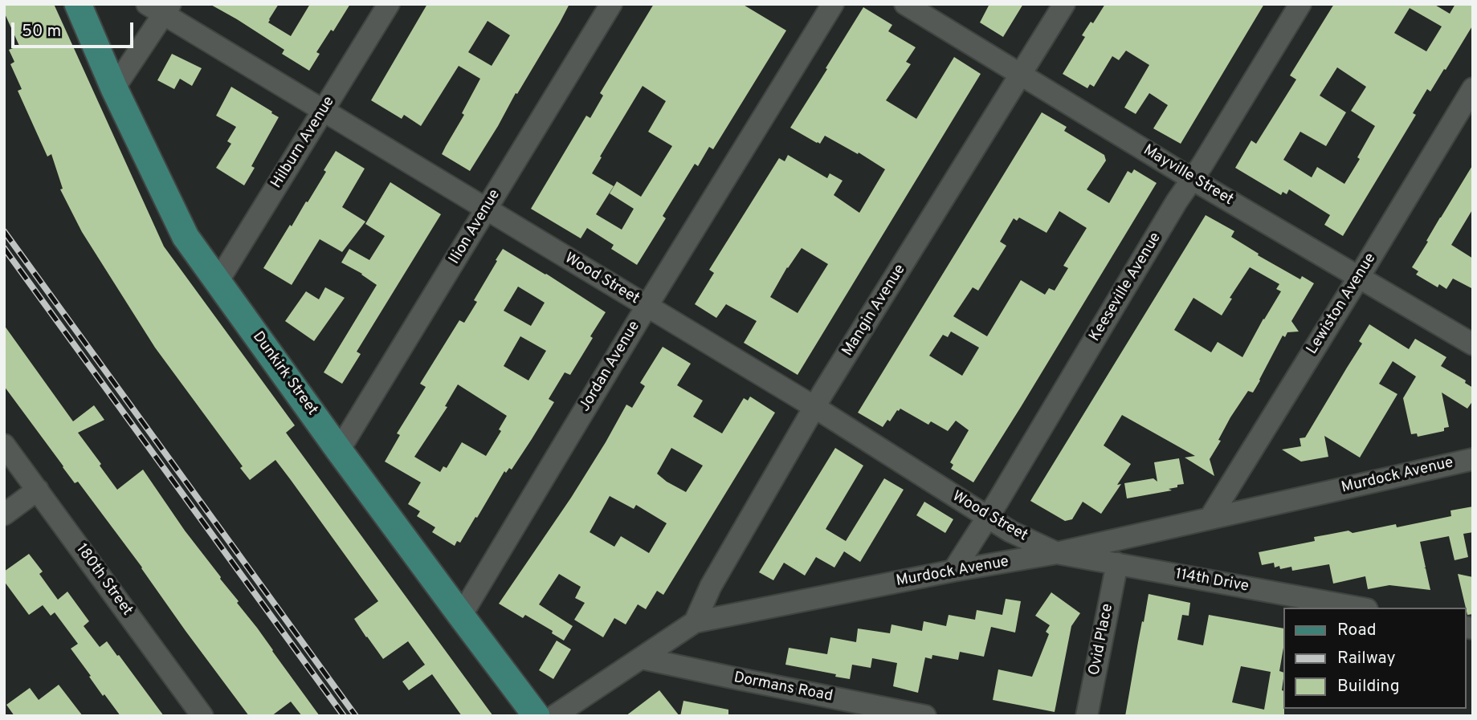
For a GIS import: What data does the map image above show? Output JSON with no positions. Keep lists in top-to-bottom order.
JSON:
{
  "streets": {
    "main road": ["Dunkirk Street"],
    "street": [
      "Hilburn Avenue",
      "Mayville Street",
      "Ilion Avenue",
      "Wood Street",
      "Keeseville Avenue",
      "Lewiston Avenue",
      "Mangin Avenue",
      "Jordan Avenue",
      "Murdock Avenue",
      "180th Street",
      "114th Drive",
      "Ovid Place",
      "Dormans Road"
    ]
  },
  "crossings": [
    ["Hilburn Avenue", "Wood Street"],
    ["Hilburn Avenue", "Dunkirk Street"],
    ["Mayville Street", "Keeseville Avenue"],
    ["Mayville Street", "Lewiston Avenue"],
    ["Mayville Street", "Mangin Avenue"],
    ["Ilion Avenue", "Wood Street"],
    ["Ilion Avenue", "Dunkirk Street"],
    ["Wood Street", "Keeseville Avenue"],
    ["Wood Street", "Mangin Avenue"],
    ["Wood Street", "Jordan Avenue"],
    ["Wood Street", "Murdock Avenue"],
    ["Wood Street", "114th Drive"],
    ["Keeseville Avenue", "Murdock Avenue"],
    ["Lewiston Avenue", "Murdock Avenue"],
    ["Mangin Avenue", "Murdock Avenue"],
    ["Jordan Avenue", "Dunkirk Street"],
    ["Murdock Avenue", "114th Drive"],
    ["Murdock Avenue", "Dormans Road"],
    ["114th Drive", "Ovid Place"]
  ],
  "legend": ["Road", "Railway", "Building"],
  "scale_bar": "50 m"
}
